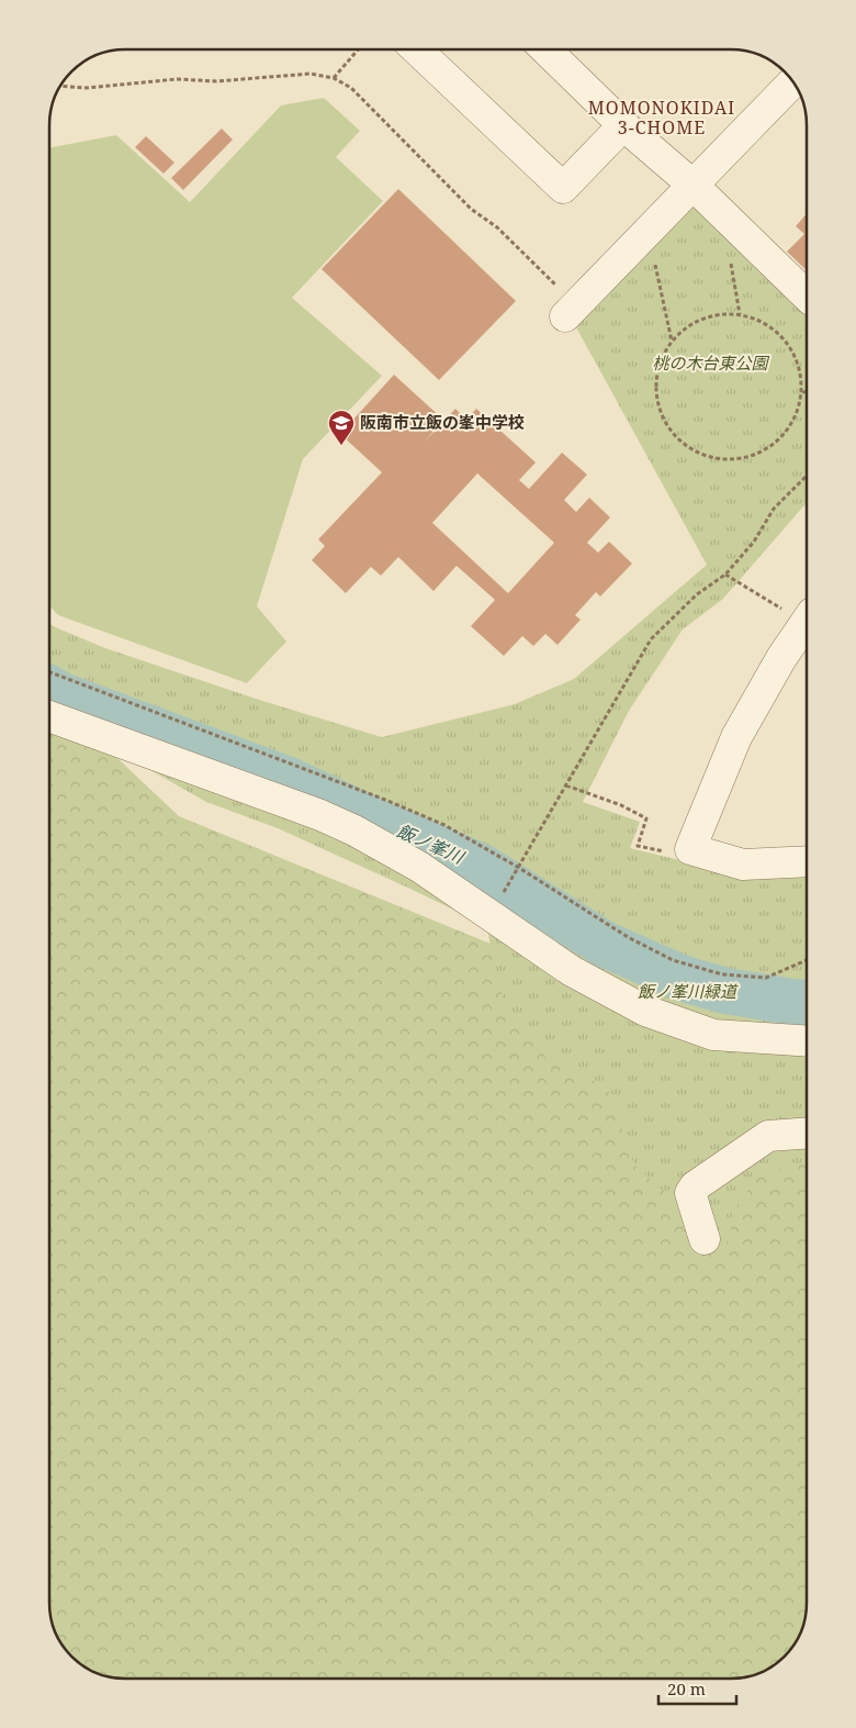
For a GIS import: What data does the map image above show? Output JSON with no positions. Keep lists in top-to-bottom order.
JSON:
{
  "districts": ["MOMONOKIDAI 3-CHOME"],
  "water": ["飯ノ峯川"],
  "parks": ["桃の木台東公園", "飯ノ峯川緑道"],
  "places": {
    "school or university": ["阪南市立飯の峯中学校"]
  },
  "scale_bar": "20 m"
}
